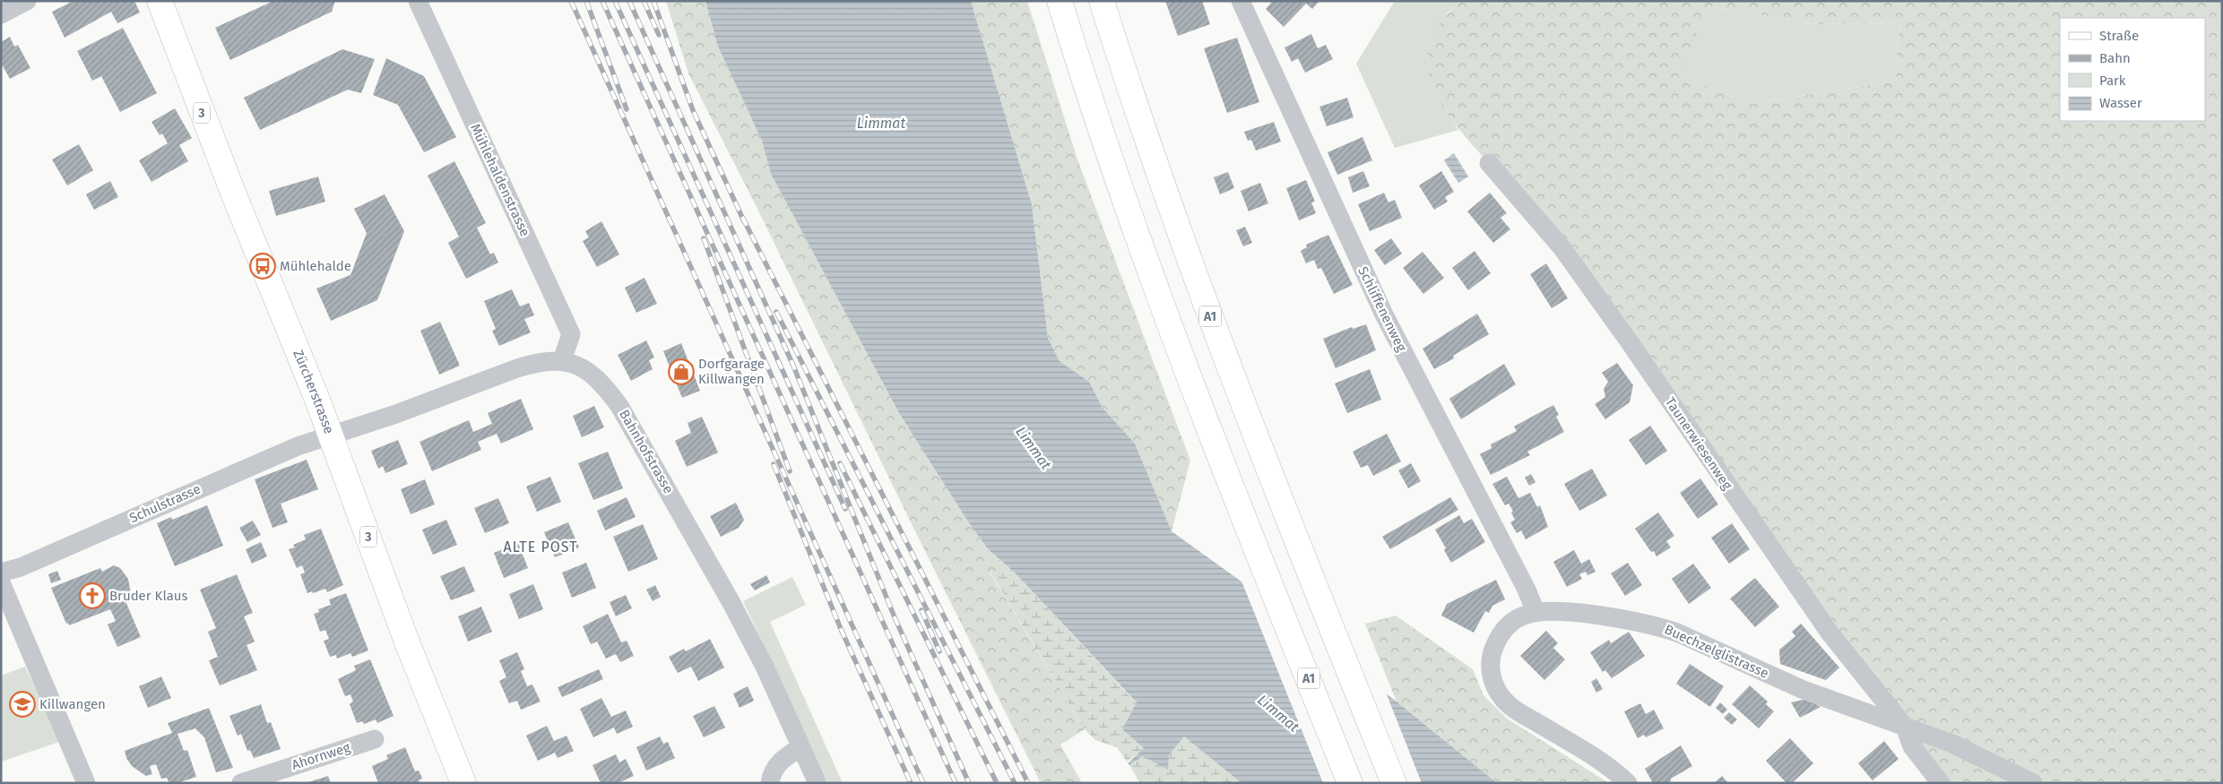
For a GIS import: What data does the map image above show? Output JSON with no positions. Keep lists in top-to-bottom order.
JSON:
{
  "streets": {
    "main road": ["3", "A1", "Zürcherstrasse"],
    "street": [
      "Mühlehaldenstrasse",
      "Schliffenenweg",
      "Taunerwiesenweg",
      "Bahnhofstrasse",
      "Schulstrasse",
      "Buechzelglistrasse",
      "Ahornweg"
    ]
  },
  "crossings": [
    ["Mühlehaldenstrasse", "Bahnhofstrasse"],
    ["Schliffenenweg", "Buechzelglistrasse"],
    ["Zürcherstrasse", "Bahnhofstrasse"],
    ["Zürcherstrasse", "Schulstrasse"],
    ["Taunerwiesenweg", "Buechzelglistrasse"],
    ["Bahnhofstrasse", "Schulstrasse"]
  ],
  "districts": ["ALTE POST"],
  "water": ["Limmat"],
  "places": {
    "bus stop": ["Mühlehalde"],
    "shop": ["Dorfgarage Killwangen"],
    "church": ["Bruder Klaus"],
    "school or university": ["Killwangen"]
  },
  "legend": [
    "Straße",
    "Bahn",
    "Park",
    "Wasser"
  ]
}
